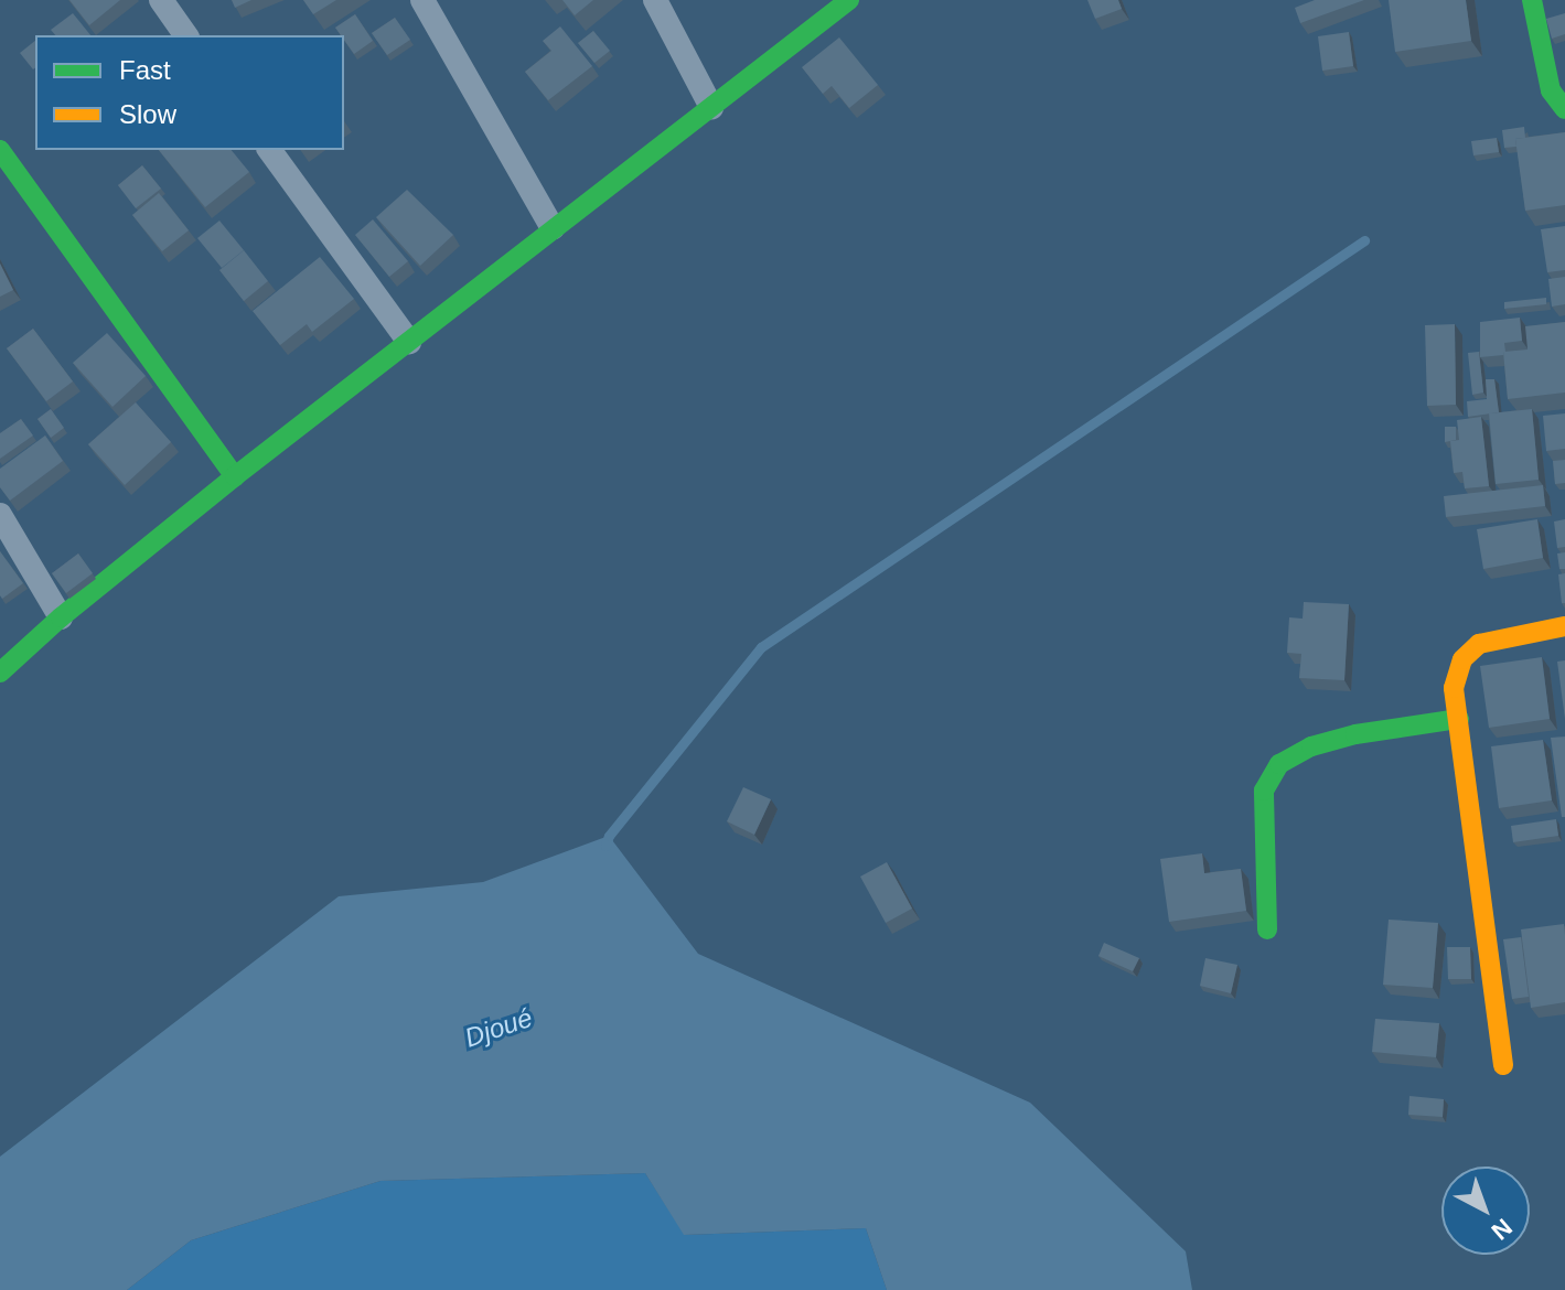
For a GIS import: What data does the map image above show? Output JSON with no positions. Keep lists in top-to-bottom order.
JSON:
{
  "water": ["Djoué"],
  "legend": ["Fast", "Slow"],
  "north": "bottom right"
}
